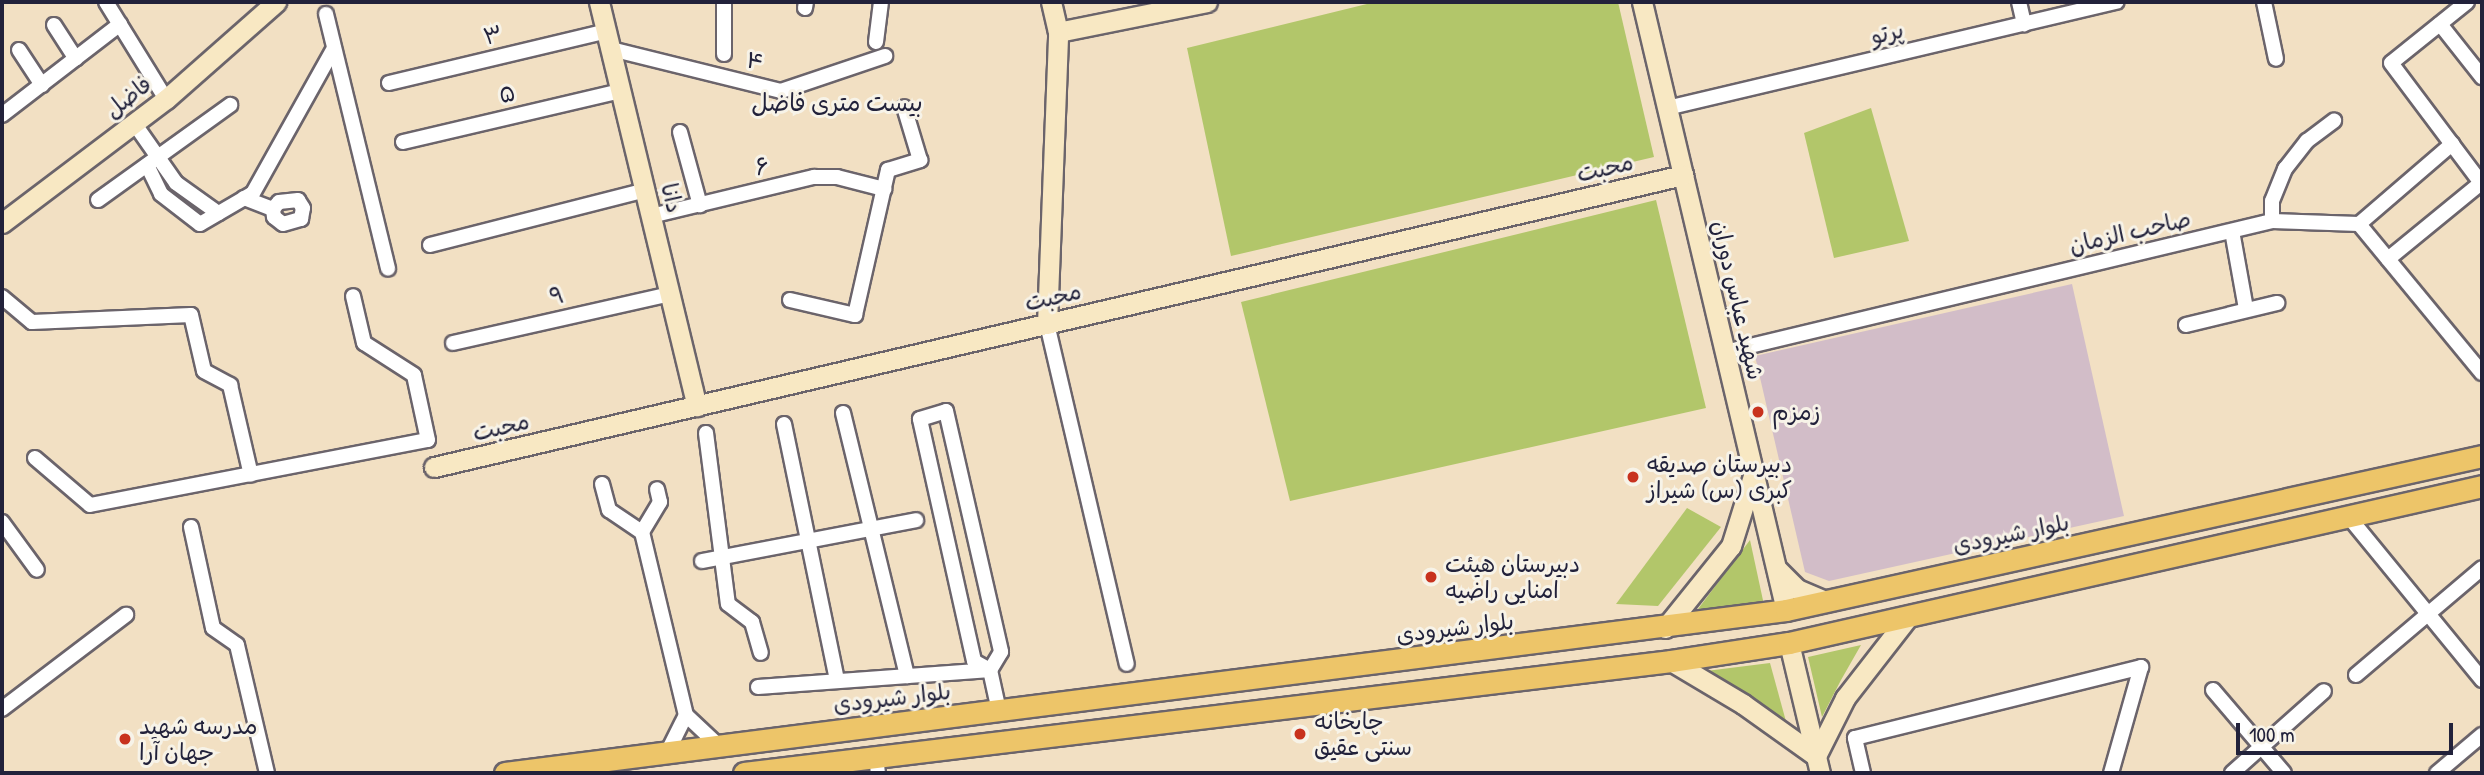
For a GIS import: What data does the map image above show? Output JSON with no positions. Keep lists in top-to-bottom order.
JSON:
{
  "streets": {
    "main road": ["بلوار شیرودی"],
    "street": [
      "پرتو",
      "۳",
      "۴",
      "۵",
      "فاضل",
      "۶",
      "محبت",
      "دانا",
      "صاحب الزمان",
      "۹",
      "شهید عباس دوران"
    ]
  },
  "crossings": [
    ["پرتو", "شهید عباس دوران"],
    ["۳", "۴"],
    ["۳", "دانا"],
    ["۴", "دانا"],
    ["۵", "دانا"],
    ["۶", "دانا"],
    ["محبت", "دانا"],
    ["محبت", "شهید عباس دوران"],
    ["دانا", "۹"],
    ["صاحب الزمان", "شهید عباس دوران"],
    ["شهید عباس دوران", "بلوار شیرودی"]
  ],
  "districts": ["بیست متری فاضل"],
  "places": [
    "زمزم",
    "دبیرستان صدیقه کبری (س) شیراز",
    "دبیرستان هیئت امنایی راضیه",
    "چایخانه سنتی عقیق",
    "مدرسه شهید جهان آرا"
  ],
  "scale_bar": "100 m"
}
